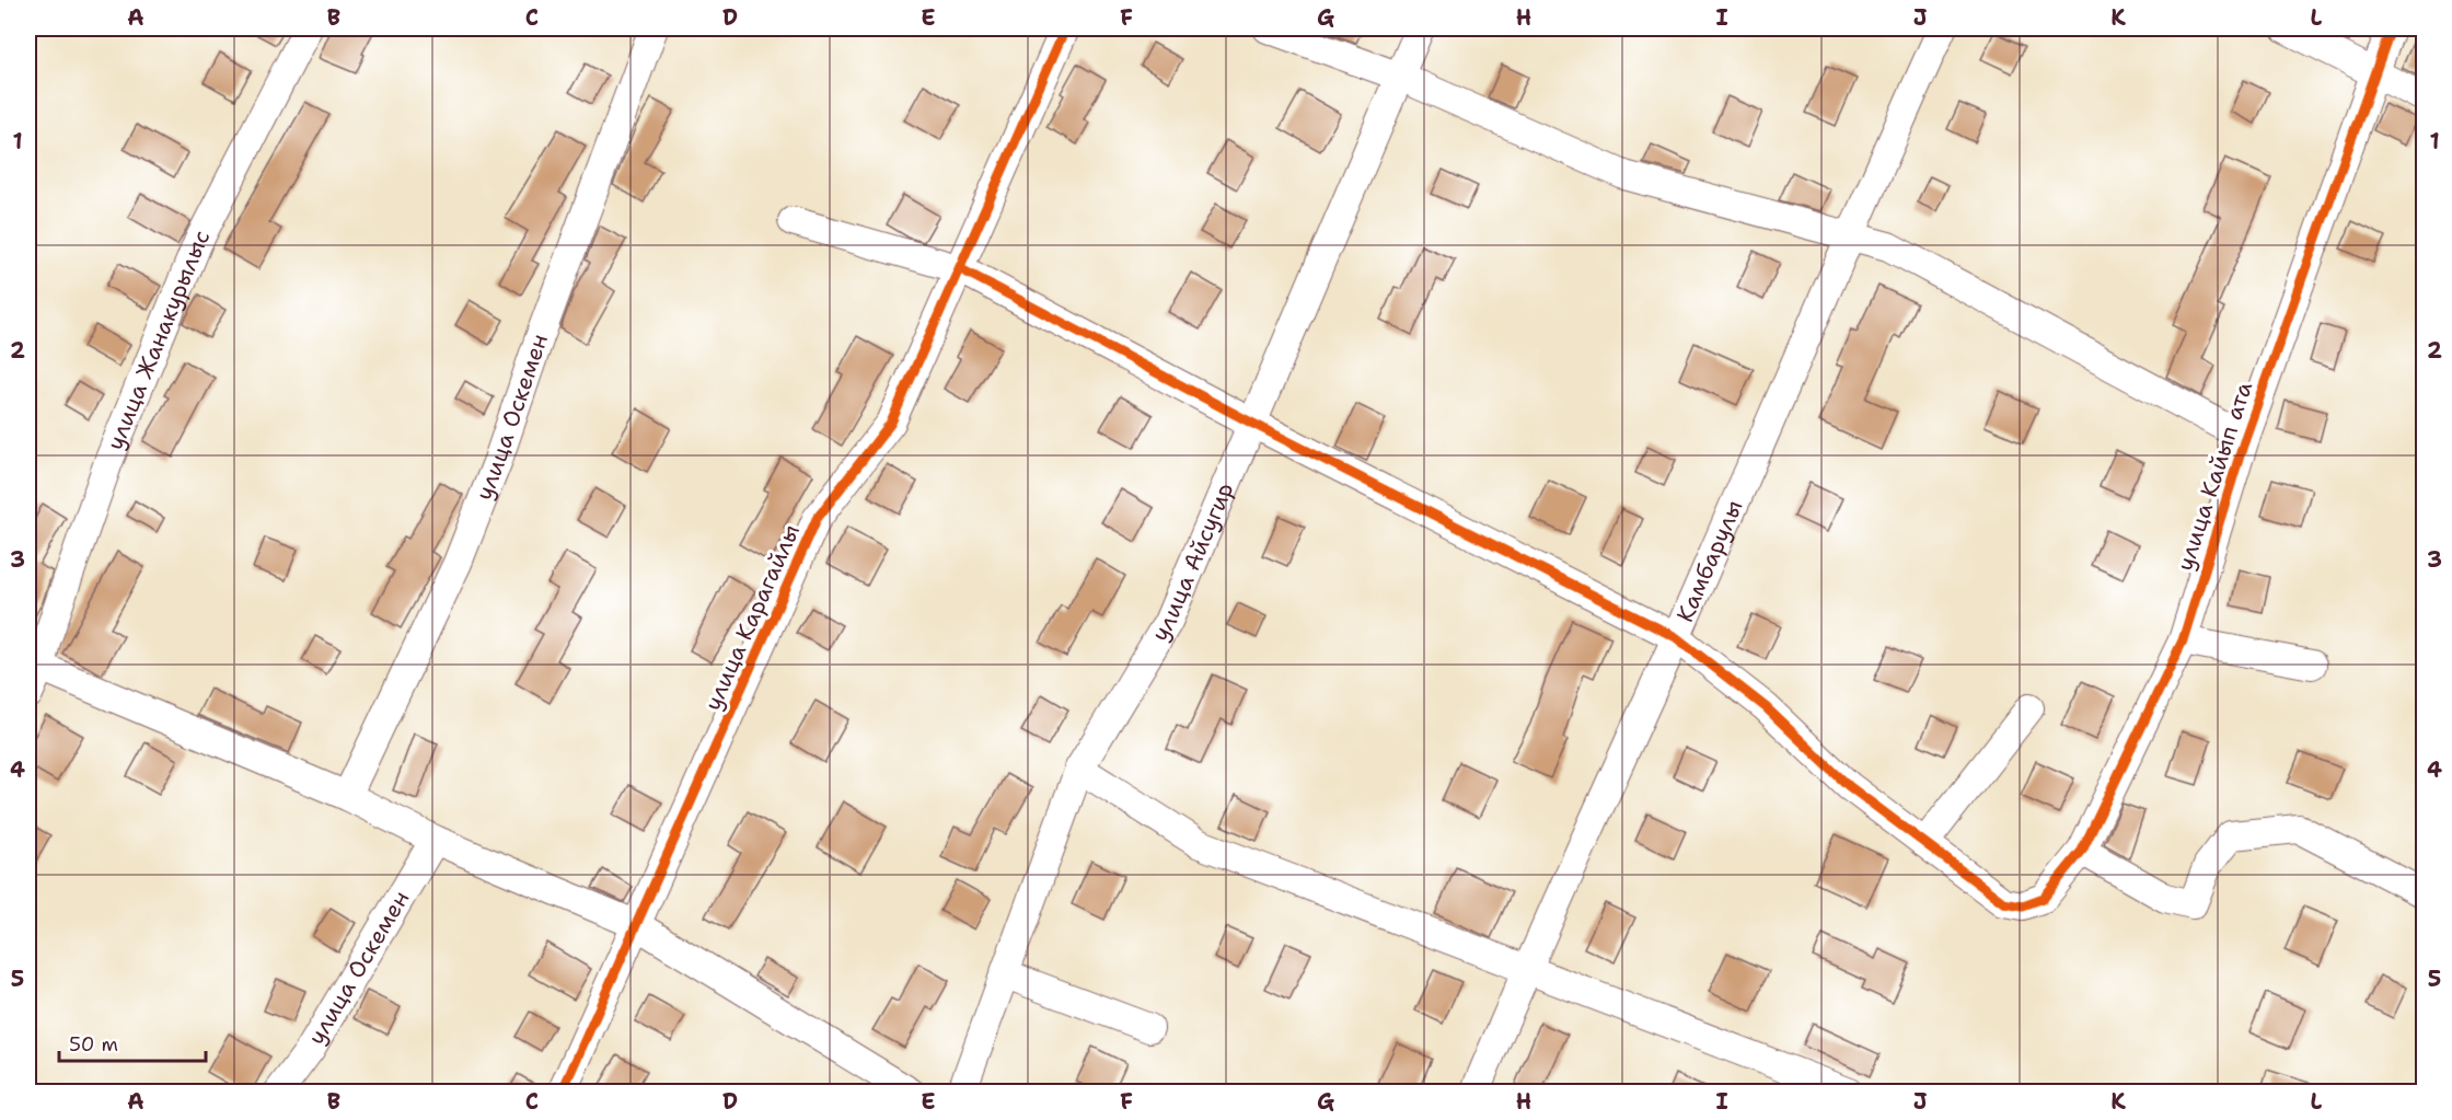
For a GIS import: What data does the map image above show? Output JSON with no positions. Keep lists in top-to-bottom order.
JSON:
{
  "streets": {
    "street": [
      "улица Жанакурылыс",
      "улица Оскемен",
      "улица Кайып ата",
      "Камбарулы",
      "улица Айсугир",
      "улица Карагайлы"
    ]
  },
  "scale_bar": "50 m",
  "grid": {
    "columns": [
      "A",
      "B",
      "C",
      "D",
      "E",
      "F",
      "G",
      "H",
      "I",
      "J",
      "K",
      "L"
    ],
    "rows": [
      "1",
      "2",
      "3",
      "4",
      "5"
    ]
  }
}
